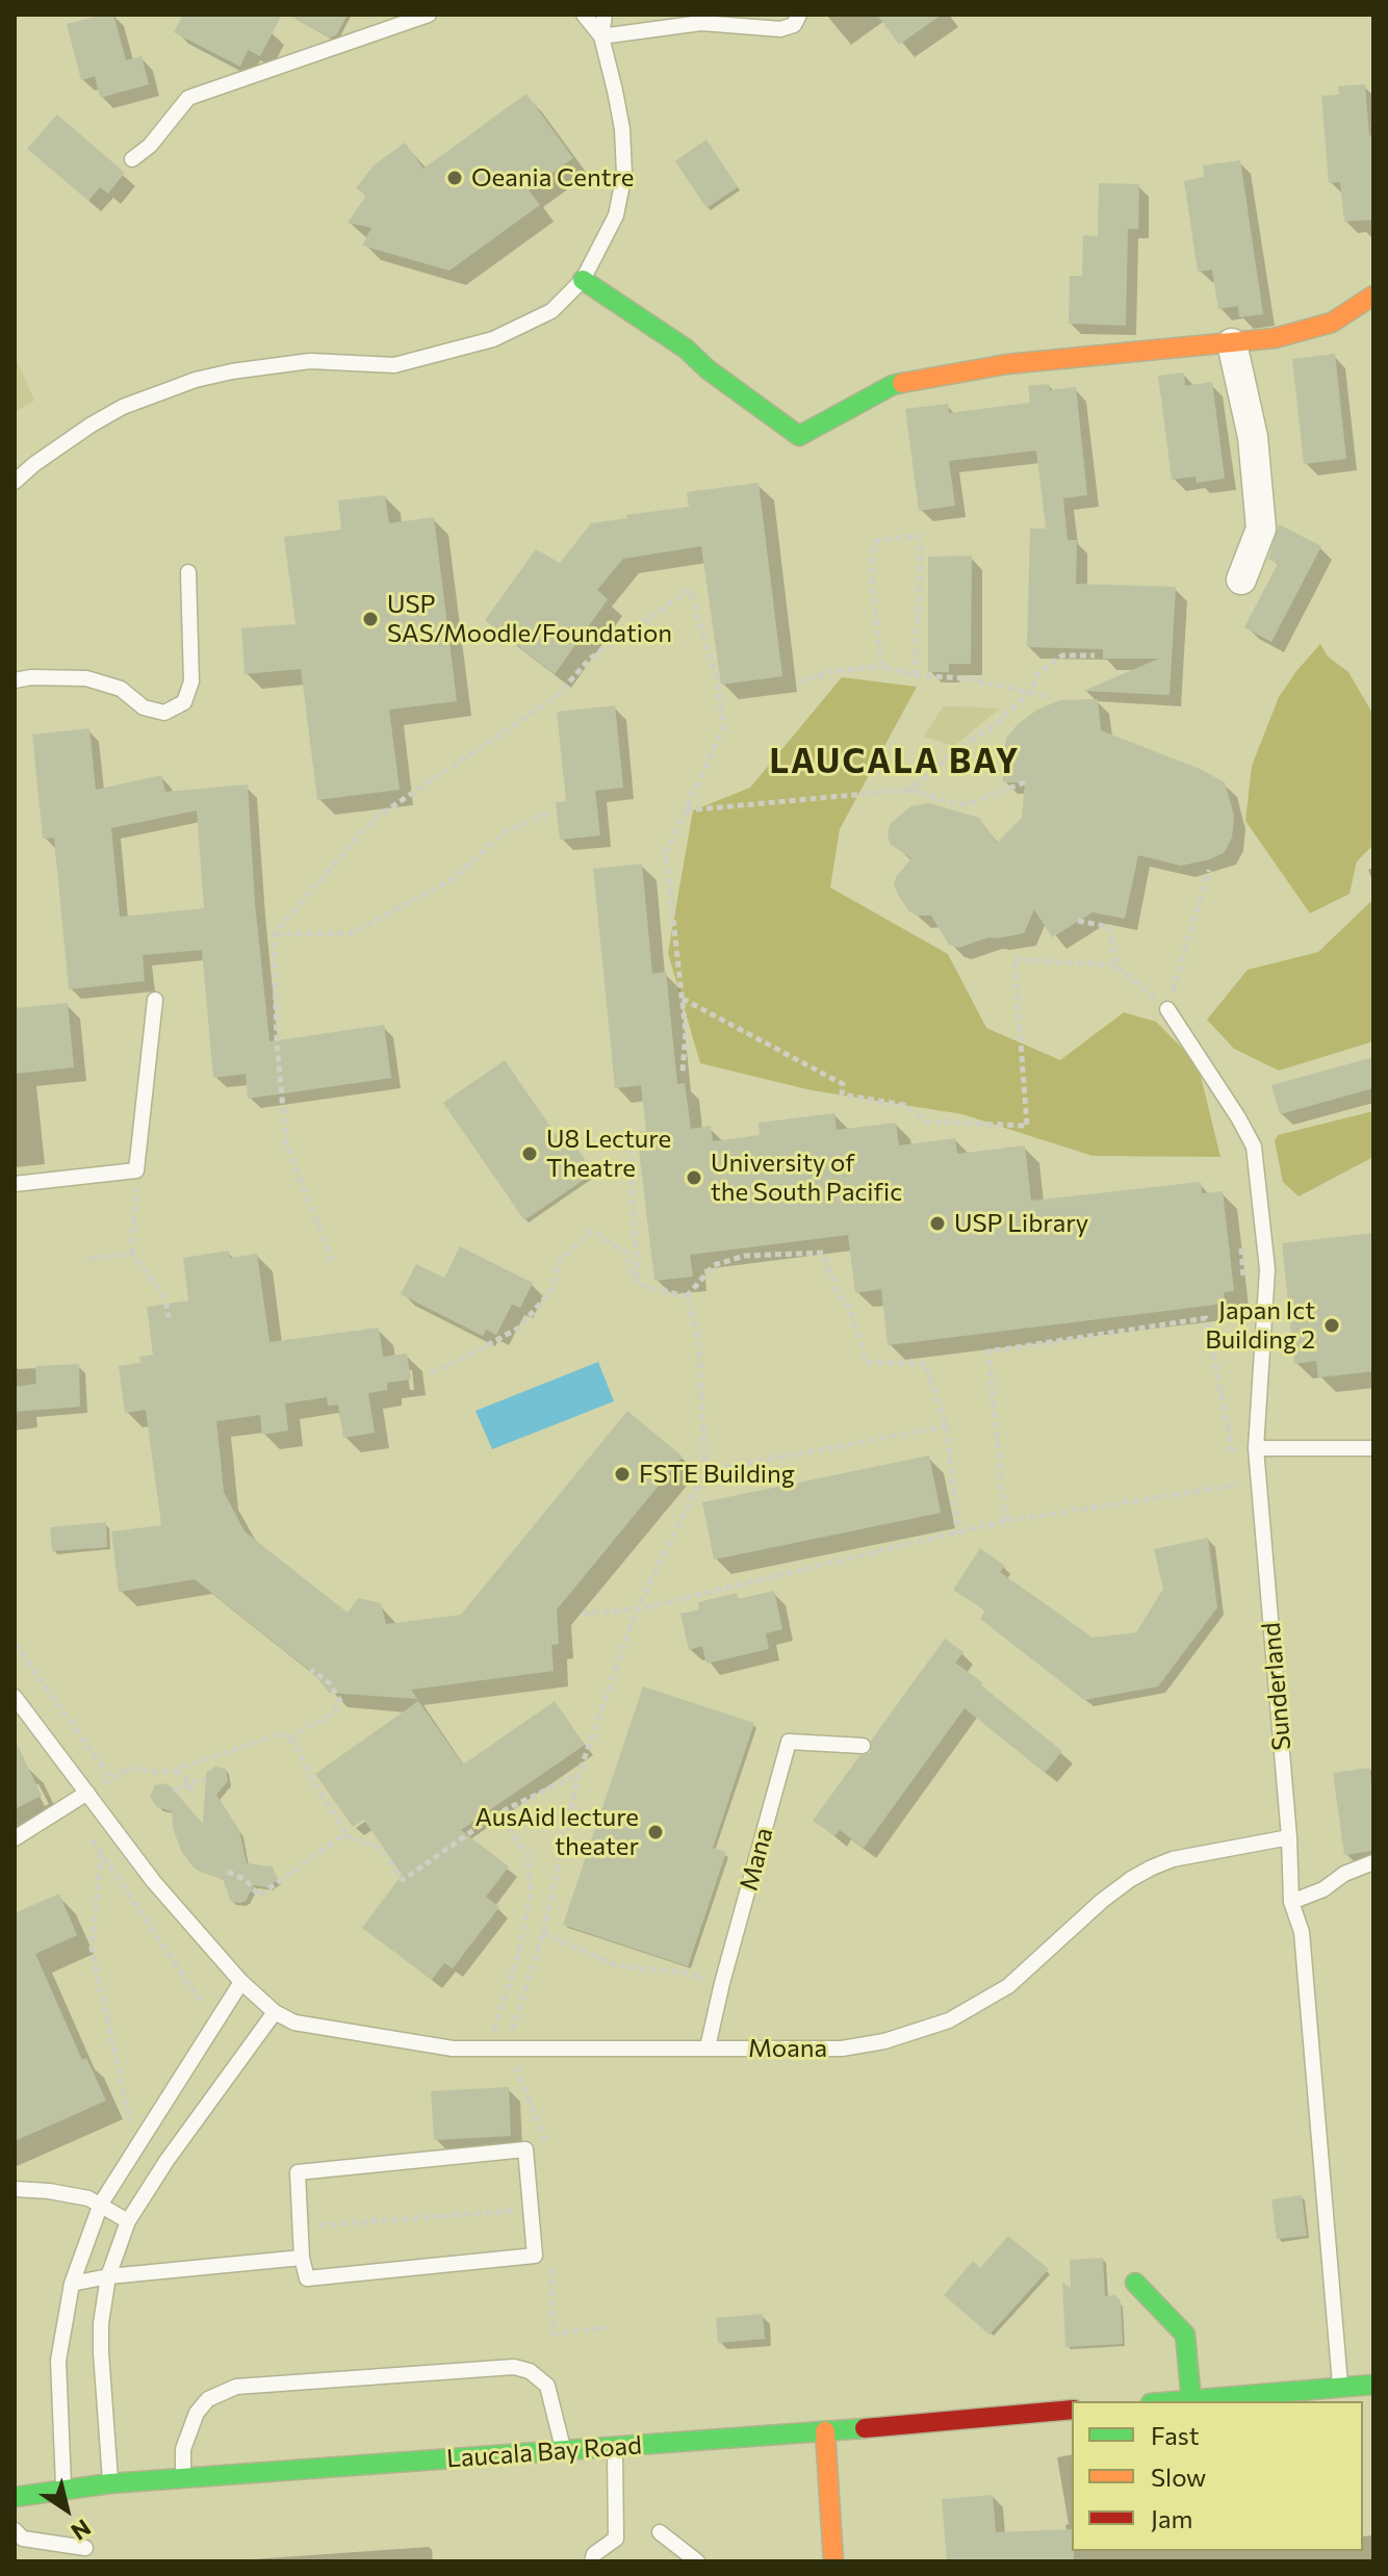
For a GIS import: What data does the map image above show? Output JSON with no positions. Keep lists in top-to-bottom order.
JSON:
{
  "streets": {
    "main road": ["Laucala Bay Road"],
    "lane": ["Sunderland", "Mana", "Moana"]
  },
  "crossings": [
    ["Sunderland", "Moana"],
    ["Mana", "Moana"]
  ],
  "districts": ["LAUCALA BAY"],
  "places": [
    "Oeania Centre",
    "USP SAS/Moodle/Foundation",
    "U8 Lecture Theatre",
    "University of the South Pacific",
    "USP Library",
    "Japan Ict Building 2",
    "FSTE Building",
    "AusAid lecture theater"
  ],
  "legend": ["Fast", "Slow", "Jam"],
  "north": "bottom right"
}
